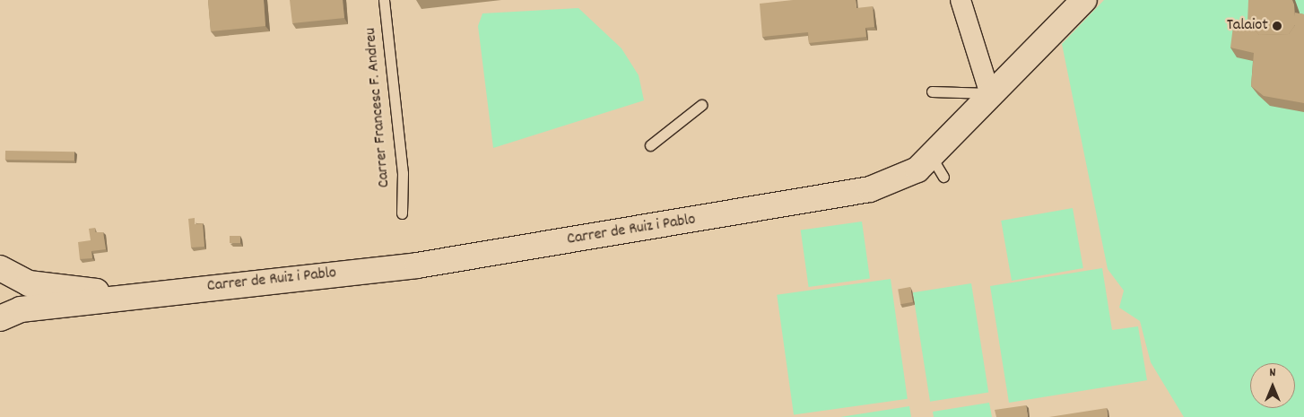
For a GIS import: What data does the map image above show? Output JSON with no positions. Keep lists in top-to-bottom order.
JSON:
{
  "streets": {
    "street": ["Carrer de Ruiz i Pablo"],
    "lane": ["Carrer Francesc F. Andreu"]
  },
  "places": ["Talaiot"],
  "north": "top"
}
